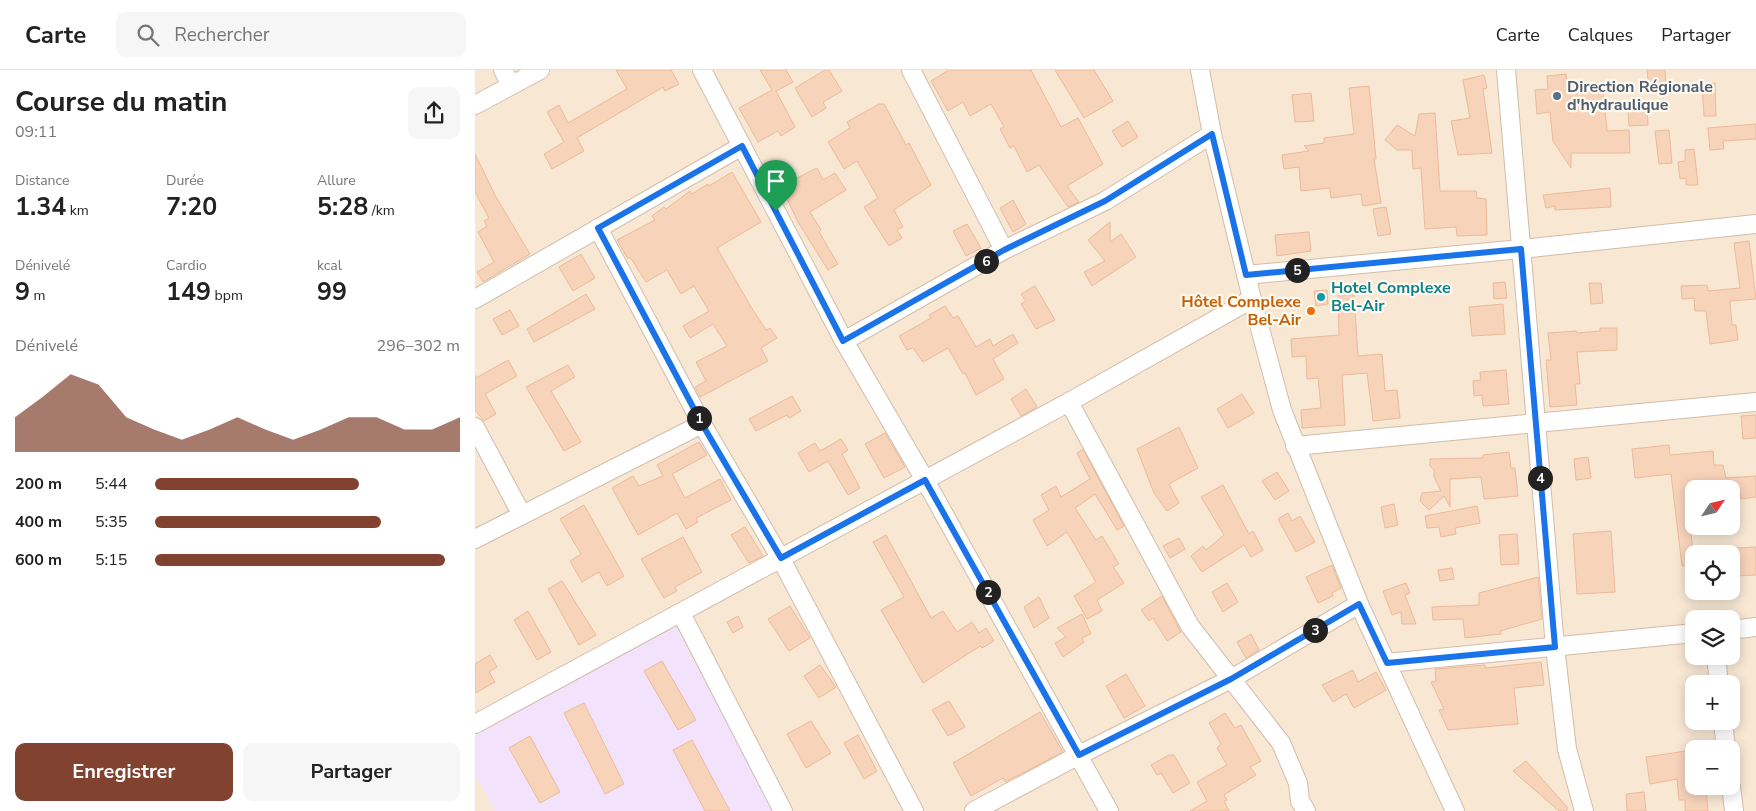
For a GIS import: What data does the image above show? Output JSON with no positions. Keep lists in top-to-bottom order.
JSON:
{
  "places": ["Direction Régionale d'hydraulique", "Hotel Complexe Bel-Air", "Hôtel Complexe Bel-Air"],
  "north": "top right",
  "page": {
    "header": "Carte",
    "search": "Rechercher",
    "nav": ["Carte", "Calques", "Partager"],
    "heading": ["Course du matin", "09:11"],
    "stats": [
      ["Distance", "1.34 km"],
      ["Durée", "7:20"],
      ["Allure", "5:28 /km"],
      ["Dénivelé", "9 m"],
      ["Cardio", "149 bpm"],
      ["kcal", "99"]
    ],
    "pins": [
      "6",
      "5",
      "1",
      "4",
      "2",
      "3"
    ],
    "chart": ["Dénivelé", "296–302 m"],
    "list": [
      {
        "name": "200 m",
        "note": "5:44"
      },
      {
        "name": "400 m",
        "note": "5:35"
      },
      {
        "name": "600 m",
        "note": "5:15"
      }
    ],
    "map_buttons": ["+", "−"],
    "buttons": ["Enregistrer", "Partager"]
  }
}
